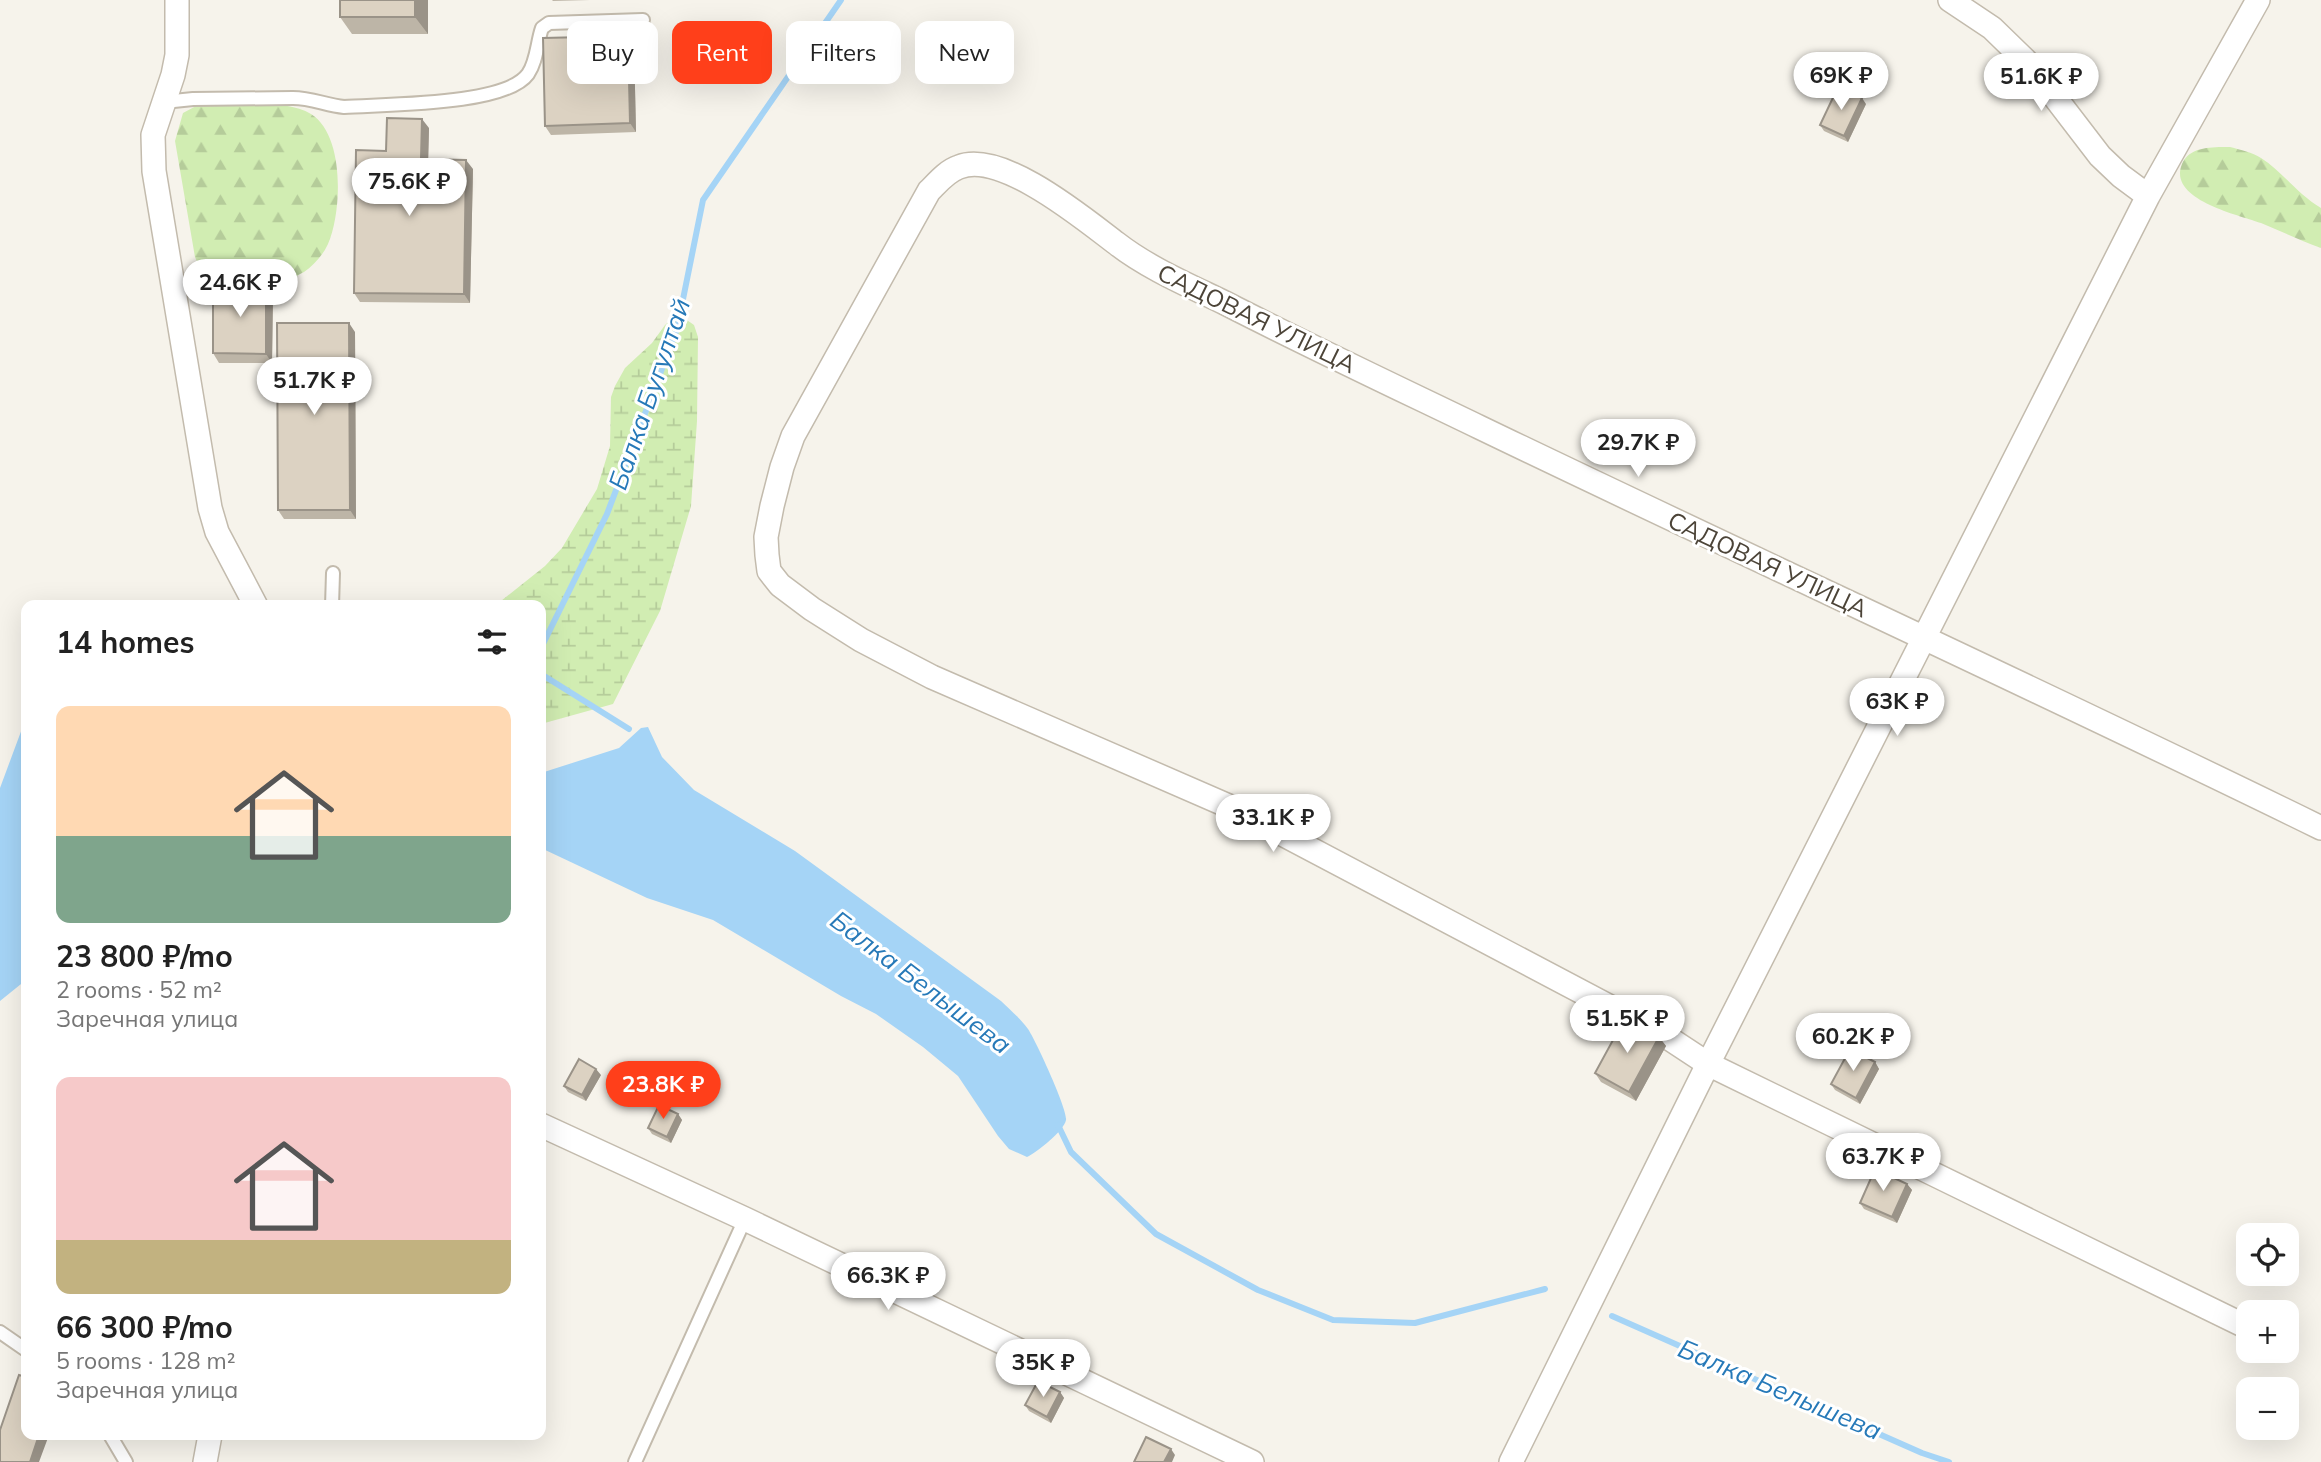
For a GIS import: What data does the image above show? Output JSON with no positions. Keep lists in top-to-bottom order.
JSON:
{
  "streets": {
    "street": ["САДОВАЯ УЛИЦА"]
  },
  "water": ["Балка Бугултай", "Балка Белышева"],
  "page": {
    "chip": [
      "Buy",
      "Rent",
      "Filters",
      "New"
    ],
    "price": [
      "69K ₽",
      "51.6K ₽",
      "75.6K ₽",
      "24.6K ₽",
      "51.7K ₽",
      "29.7K ₽",
      "63K ₽",
      "33.1K ₽",
      "51.5K ₽",
      "60.2K ₽",
      "23.8K ₽",
      "63.7K ₽",
      "66.3K ₽",
      "35K ₽"
    ],
    "heading": "14 homes",
    "list": [
      {
        "name": "23 800 ₽/mo",
        "note": "2 rooms · 52 m² · Заречная улица"
      },
      {
        "name": "66 300 ₽/mo",
        "note": "5 rooms · 128 m² · Заречная улица"
      }
    ],
    "map_buttons": ["+", "−"]
  }
}
